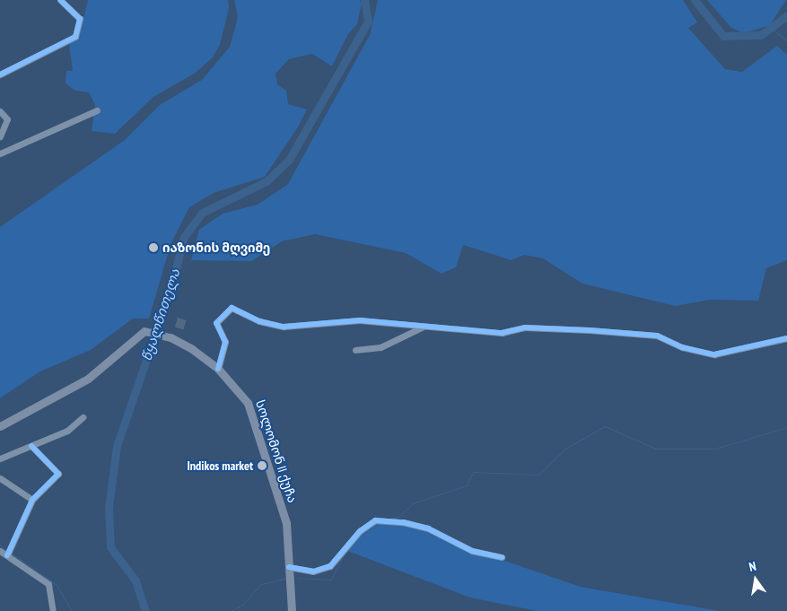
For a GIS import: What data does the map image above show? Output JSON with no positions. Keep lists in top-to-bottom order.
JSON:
{
  "streets": {
    "main road": ["სოლომონ II ქუჩა"]
  },
  "water": ["წყალწითელა"],
  "places": ["იაზონის მღვიმე", "Indikos market"],
  "north": "top"
}
